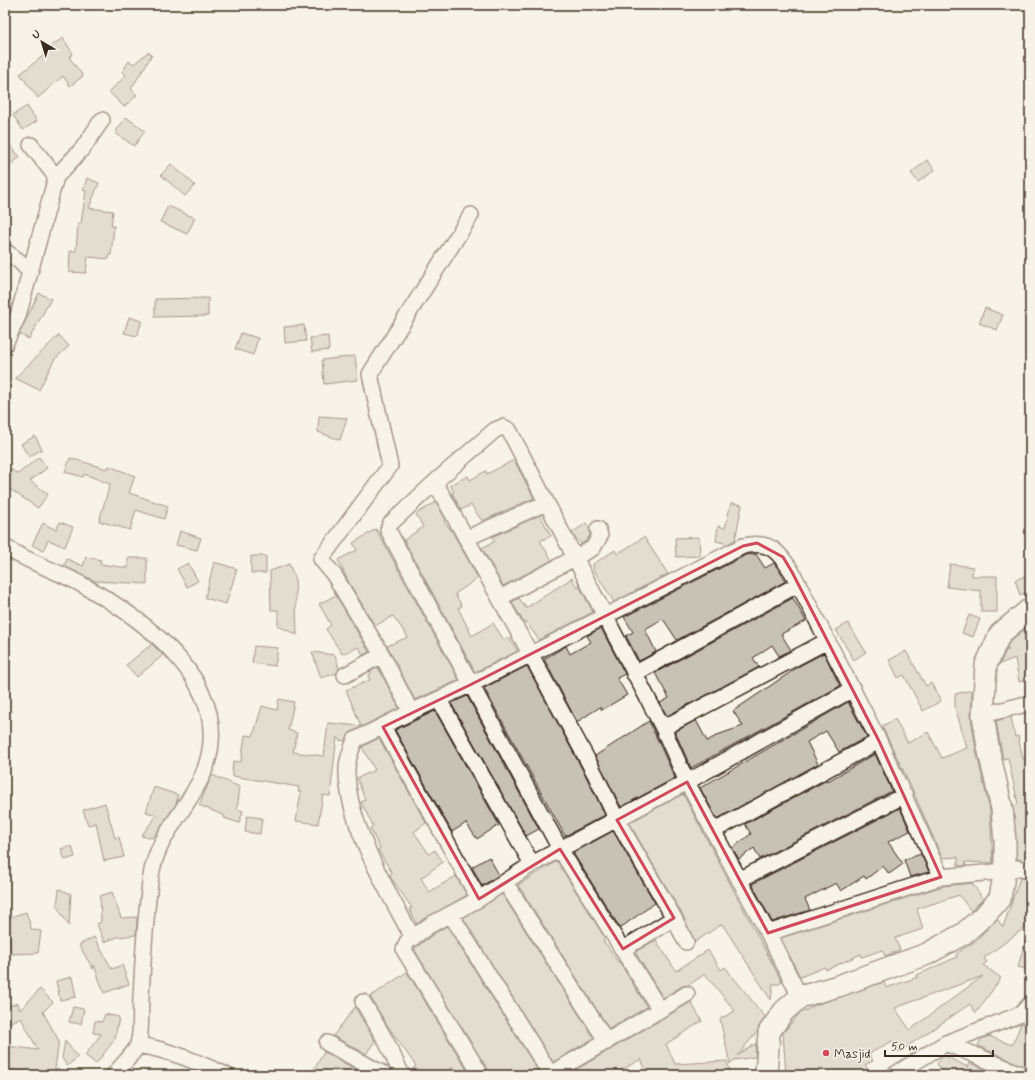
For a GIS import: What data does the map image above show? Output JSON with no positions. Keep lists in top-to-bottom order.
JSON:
{
  "places": ["Masjid"],
  "scale_bar": "50 m",
  "north": "top left"
}
